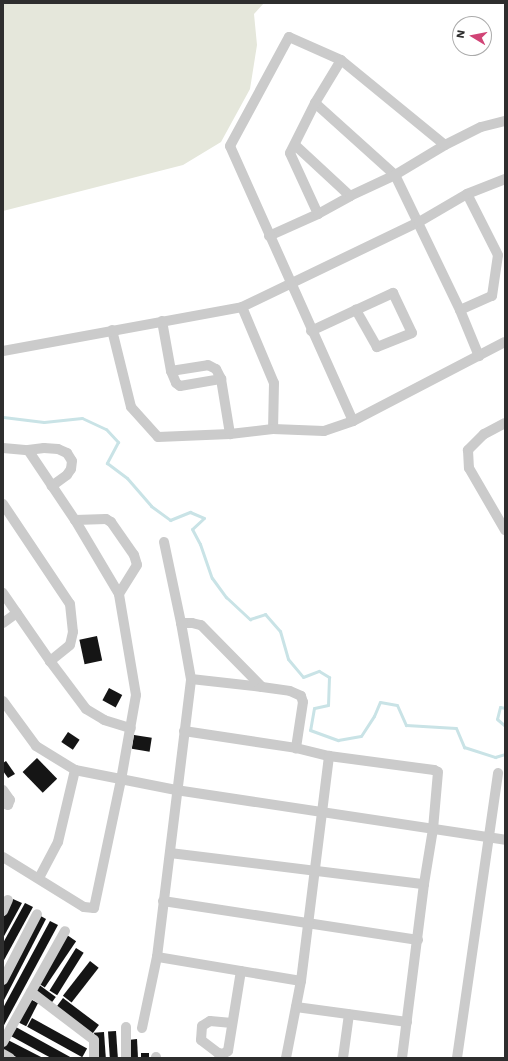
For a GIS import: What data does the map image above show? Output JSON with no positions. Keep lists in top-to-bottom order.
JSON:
{
  "north": "left"
}
